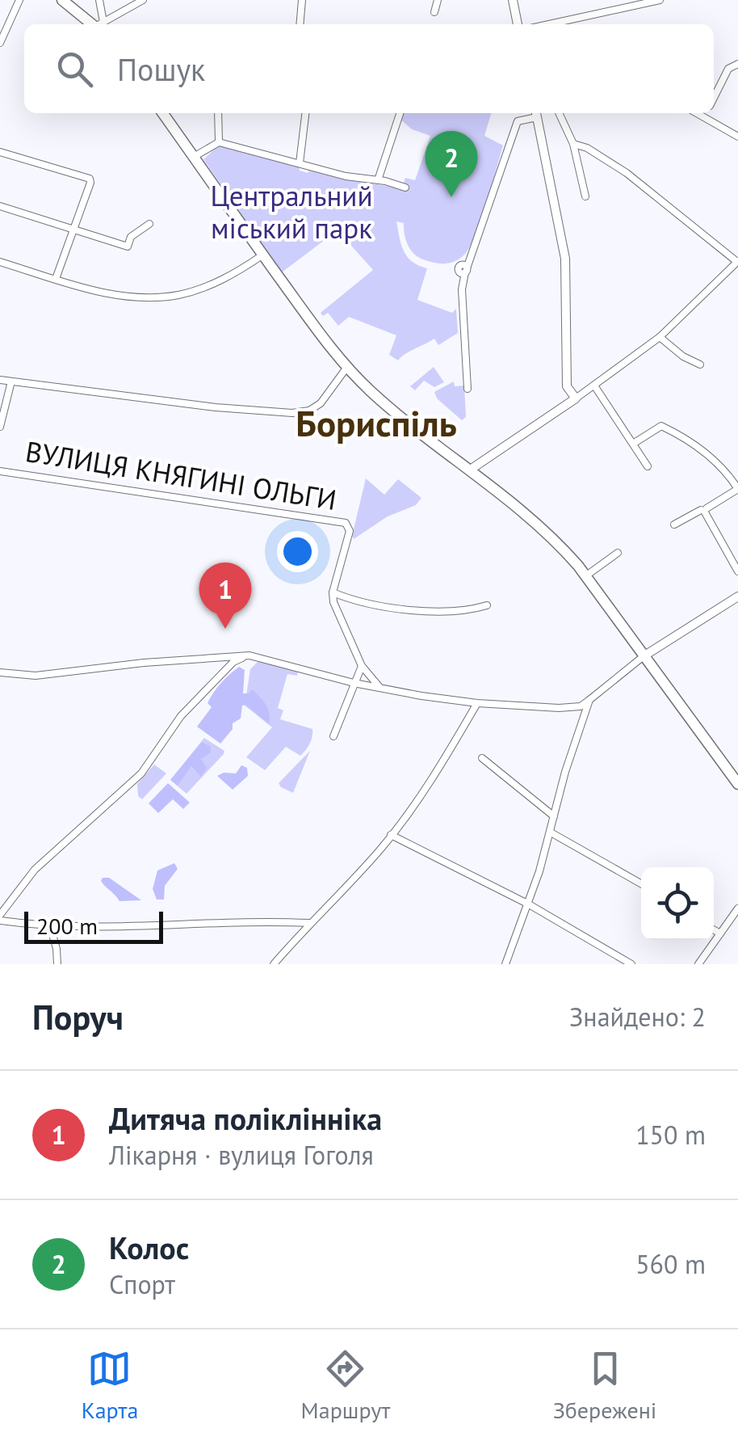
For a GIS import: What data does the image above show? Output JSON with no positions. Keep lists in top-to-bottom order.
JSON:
{
  "streets": {
    "street": ["ВУЛИЦЯ КНЯГИНІ ОЛЬГИ"]
  },
  "districts": ["Бориспіль"],
  "parks": ["Центральний міський парк"],
  "scale_bar": "200 m",
  "page": {
    "search": "Пошук",
    "pins": ["2", "1"],
    "scale": "200 m",
    "heading": ["Поруч", "Знайдено: 2"],
    "list": [
      {
        "mark": "1",
        "name": "Дитяча поліклінніка",
        "note": "Лікарня · вулиця Гоголя",
        "value": "150 m"
      },
      {
        "mark": "2",
        "name": "Колос",
        "note": "Спорт",
        "value": "560 m"
      }
    ],
    "nav": ["Карта", "Маршрут", "Збережені"]
  }
}
